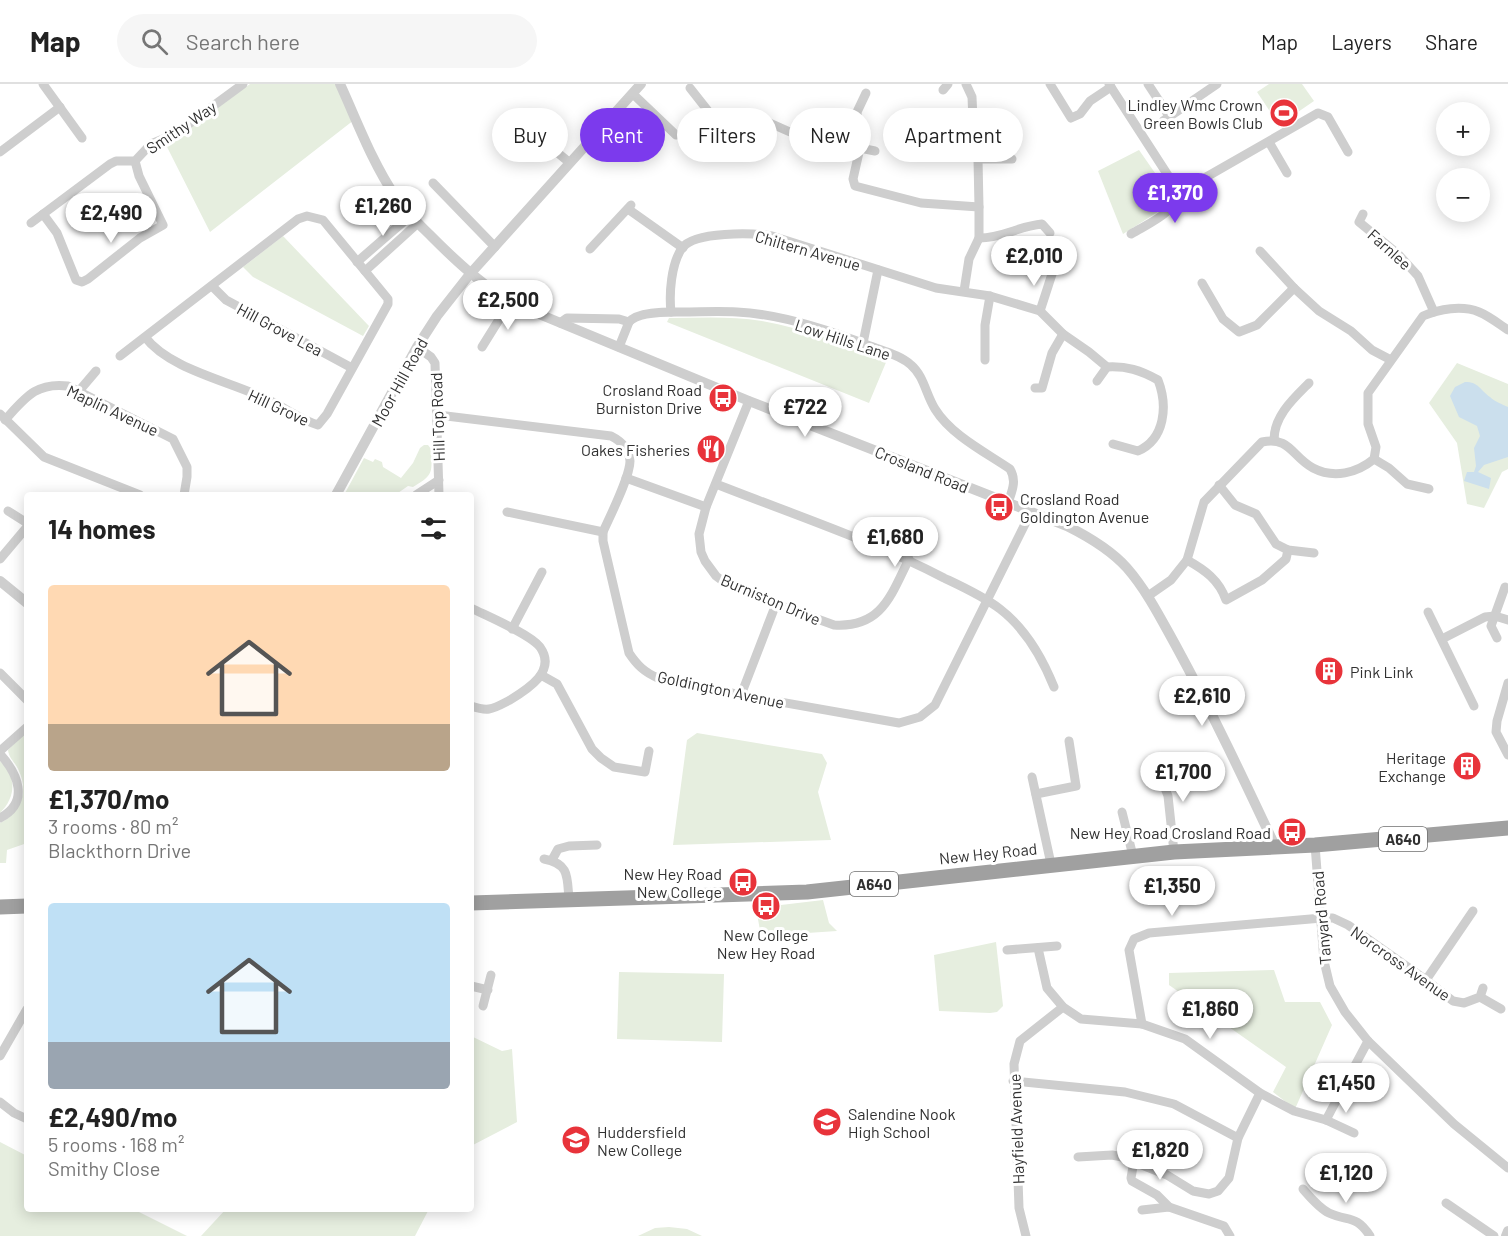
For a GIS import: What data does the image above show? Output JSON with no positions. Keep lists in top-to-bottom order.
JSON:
{
  "streets": {
    "highway": ["A640", "New Hey Road"],
    "street": [
      "Smithy Way",
      "Farnlee",
      "Chiltern Avenue",
      "Hill Grove Lea",
      "Low Hills Lane",
      "Moor Hill Road",
      "Hill Grove",
      "Maplin Avenue",
      "Hill Top Road",
      "Crosland Road",
      "Burniston Drive",
      "Goldington Avenue",
      "Tanyard Road",
      "Norcross Avenue",
      "Hayfield Avenue"
    ]
  },
  "crossings": [
    ["Hill Grove Lea", "Hill Grove"],
    ["Low Hills Lane", "Crosland Road"],
    ["Moor Hill Road", "Hill Top Road"],
    ["Moor Hill Road", "Crosland Road"],
    ["Crosland Road", "Burniston Drive"],
    ["Crosland Road", "Goldington Avenue"],
    ["Crosland Road", "New Hey Road"],
    ["New Hey Road", "Tanyard Road"],
    ["Tanyard Road", "Norcross Avenue"]
  ],
  "places": {
    "sports": ["Lindley Wmc Crown Green Bowls Club"],
    "bus stop": [
      "Crosland Road Burniston Drive",
      "Crosland Road Goldington Avenue",
      "New Hey Road Crosland Road",
      "New Hey Road New College",
      "New College New Hey Road"
    ],
    "restaurant": ["Oakes Fisheries"],
    "building": ["Pink Link", "Heritage Exchange"],
    "school or university": ["Salendine Nook High School", "Huddersfield New College"]
  },
  "page": {
    "header": "Map",
    "search": "Search here",
    "nav": ["Map", "Layers", "Share"],
    "map_buttons": ["+", "−"],
    "chip": [
      "Buy",
      "Rent",
      "Filters",
      "New",
      "Apartment"
    ],
    "price": [
      "£1,370",
      "£1,260",
      "£2,490",
      "£2,010",
      "£2,500",
      "£722",
      "£1,680",
      "£2,610",
      "£1,700",
      "£1,350",
      "£1,860",
      "£1,450",
      "£1,820",
      "£1,120"
    ],
    "heading": "14 homes",
    "list": [
      {
        "name": "£1,370/mo",
        "note": "3 rooms · 80 m² · Blackthorn Drive"
      },
      {
        "name": "£2,490/mo",
        "note": "5 rooms · 168 m² · Smithy Close"
      }
    ]
  }
}
